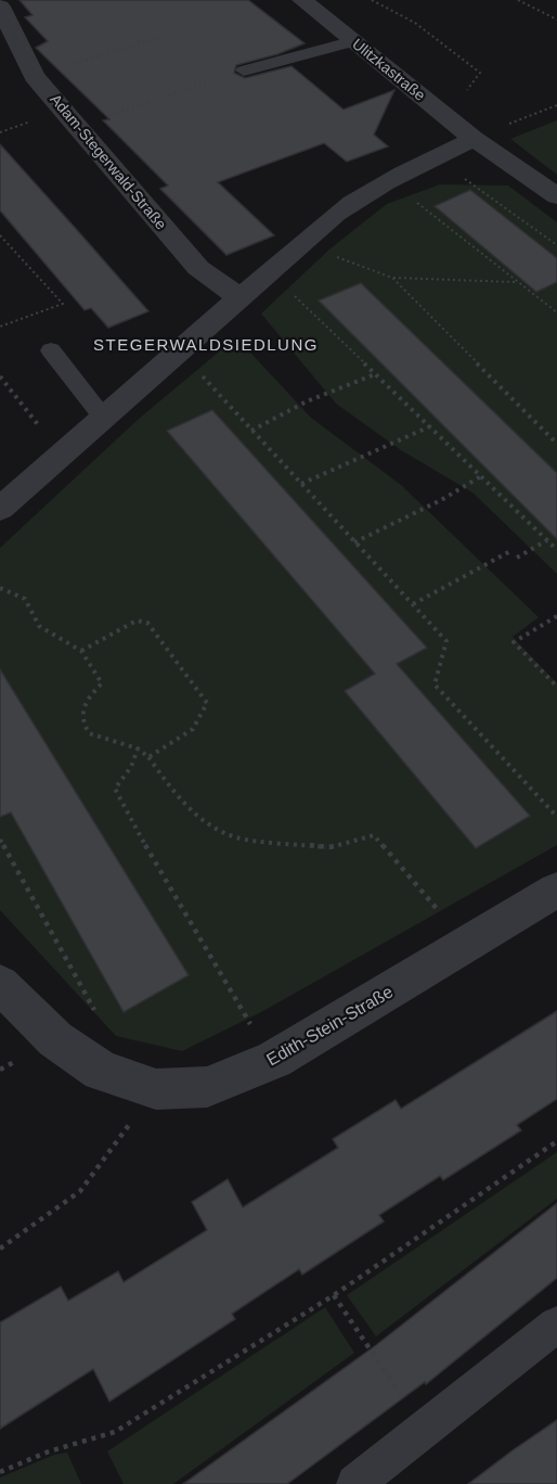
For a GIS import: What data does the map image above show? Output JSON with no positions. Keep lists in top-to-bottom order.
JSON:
{
  "streets": {
    "street": ["Ulitzkastraße", "Adam-Stegerwald-Straße", "Edith-Stein-Straße"]
  },
  "districts": ["STEGERWALDSIEDLUNG"]
}
